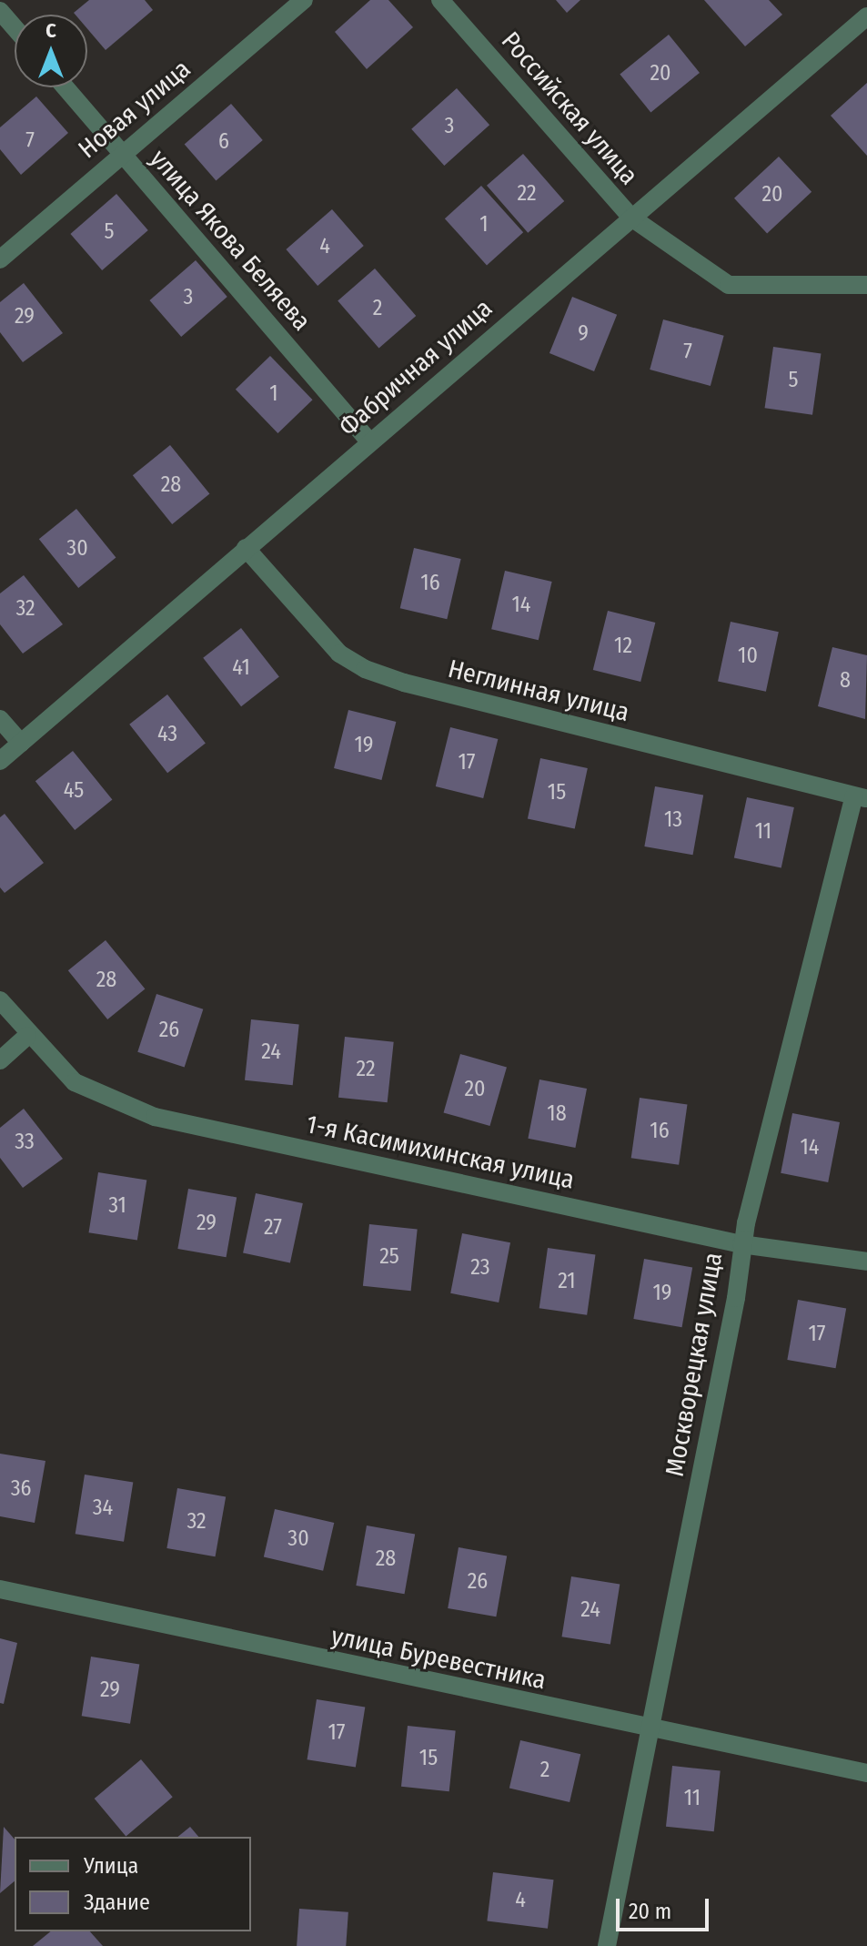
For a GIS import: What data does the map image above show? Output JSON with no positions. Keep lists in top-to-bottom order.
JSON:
{
  "streets": {
    "street": [
      "Российская улица",
      "Новая улица",
      "улица Якова Беляева",
      "Фабричная улица",
      "Неглинная улица",
      "1-я Касимихинская улица",
      "Москворецкая улица",
      "улица Буревестника"
    ]
  },
  "crossings": [
    ["Российская улица", "Фабричная улица"],
    ["Новая улица", "улица Якова Беляева"],
    ["улица Якова Беляева", "Фабричная улица"],
    ["Фабричная улица", "Неглинная улица"],
    ["Неглинная улица", "Москворецкая улица"],
    ["1-я Касимихинская улица", "Москворецкая улица"],
    ["Москворецкая улица", "улица Буревестника"]
  ],
  "house_numbers": [
    "20",
    "3",
    "7",
    "6",
    "22",
    "20",
    "1",
    "5",
    "4",
    "3",
    "2",
    "29",
    "9",
    "7",
    "5",
    "1",
    "28",
    "30",
    "16",
    "14",
    "32",
    "12",
    "10",
    "41",
    "8",
    "43",
    "19",
    "17",
    "45",
    "15",
    "13",
    "11",
    "28",
    "26",
    "24",
    "22",
    "20",
    "18",
    "16",
    "33",
    "14",
    "31",
    "29",
    "27",
    "25",
    "23",
    "21",
    "19",
    "17",
    "36",
    "34",
    "32",
    "30",
    "28",
    "26",
    "24",
    "29",
    "17",
    "15",
    "2",
    "11",
    "4"
  ],
  "legend": ["Улица", "Здание"],
  "scale_bar": "20 m",
  "north": "top"
}
